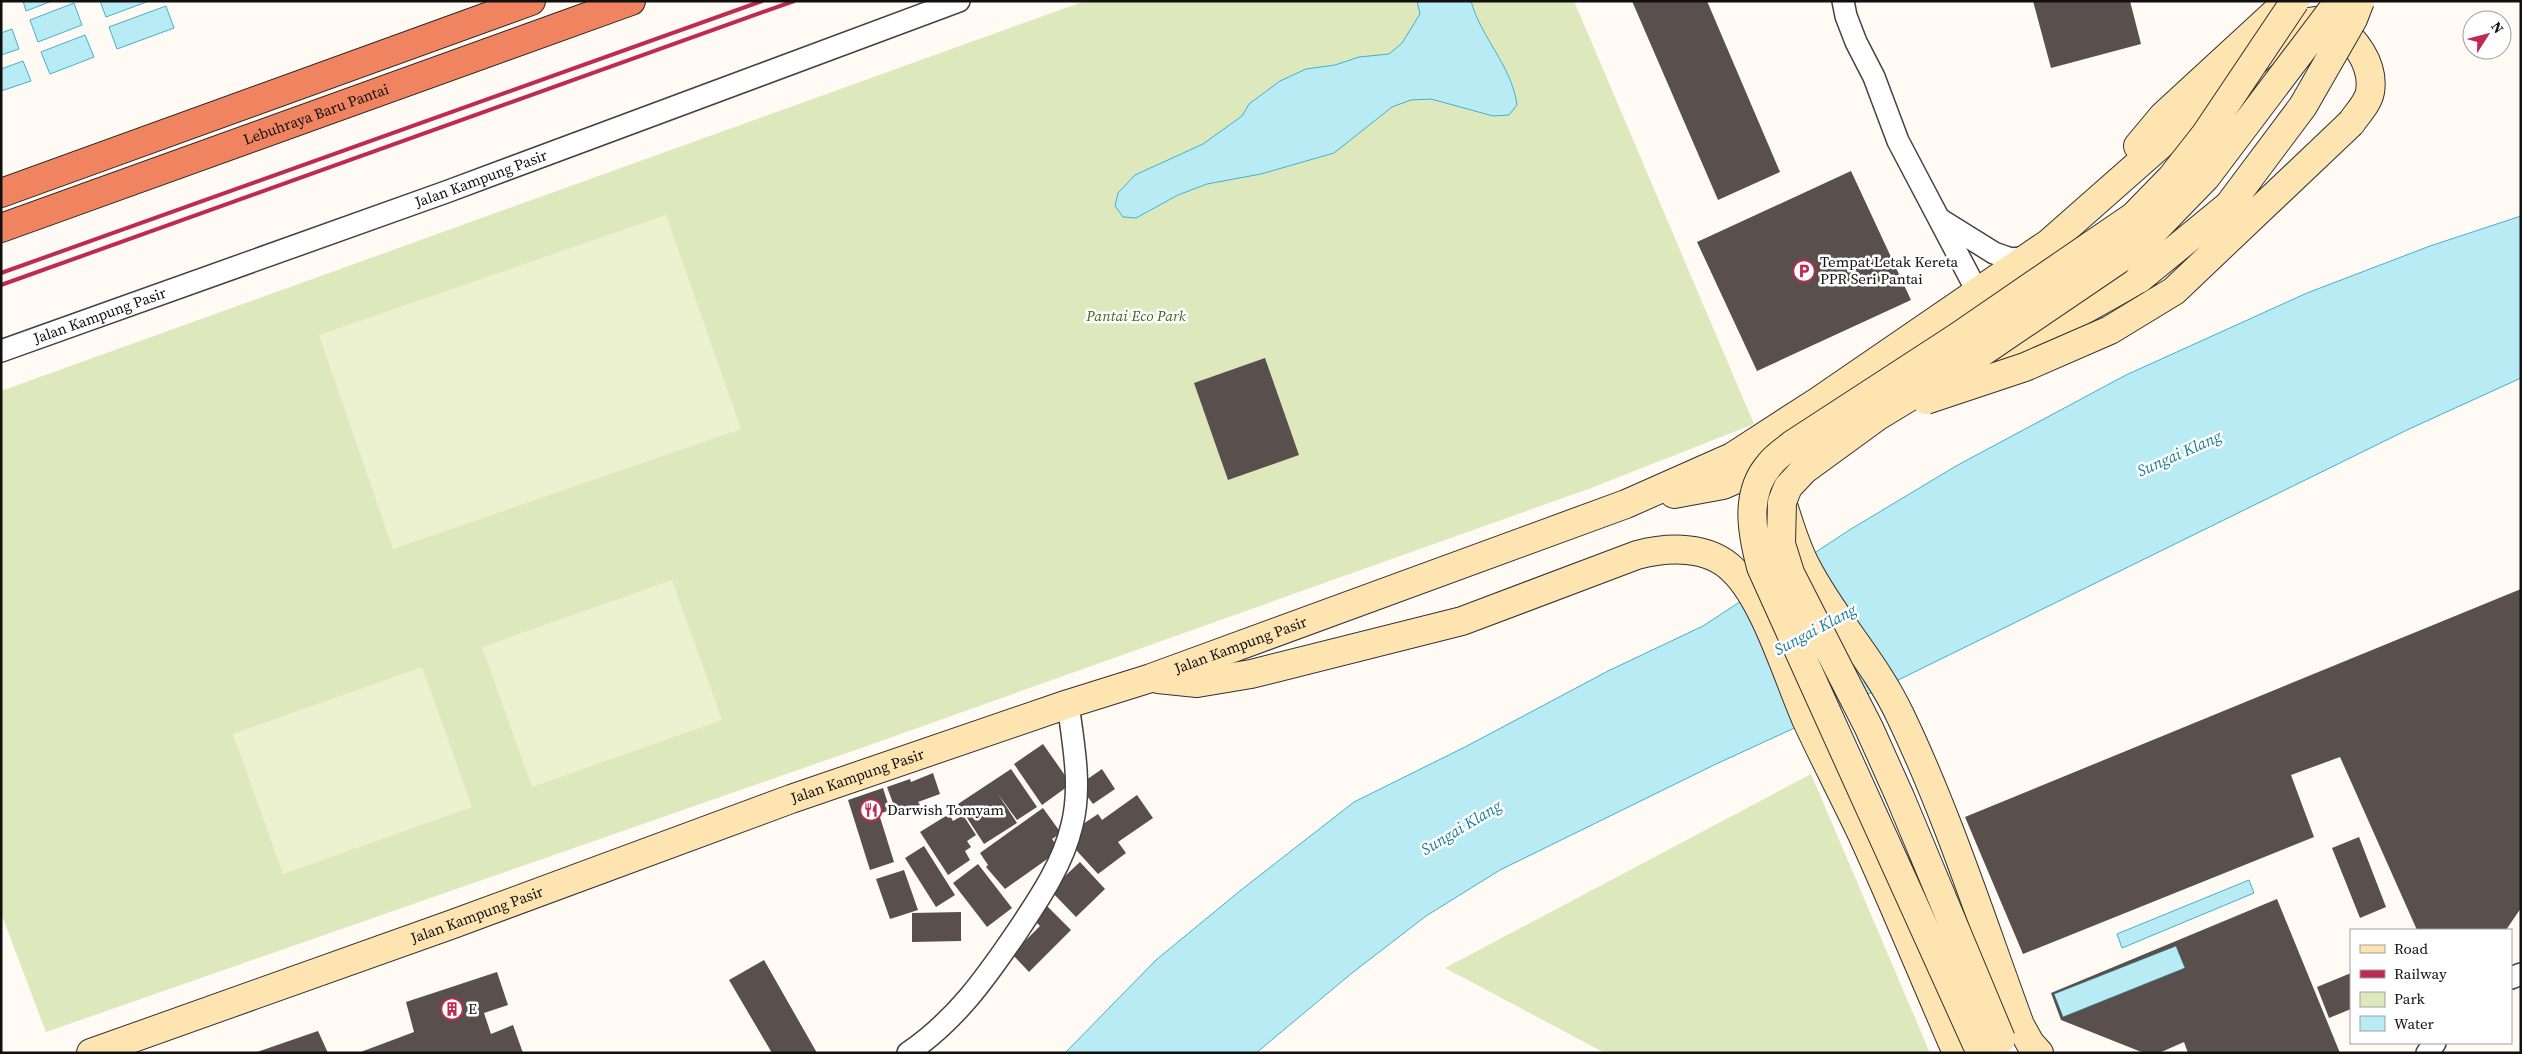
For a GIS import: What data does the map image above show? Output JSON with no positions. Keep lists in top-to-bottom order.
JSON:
{
  "streets": {
    "highway": ["Lebuhraya Baru Pantai"],
    "street": ["Jalan Kampung Pasir"]
  },
  "water": ["Sungai Klang"],
  "parks": ["Pantai Eco Park"],
  "places": {
    "parking": ["Tempat Letak Kereta PPR Seri Pantai"],
    "restaurant": ["Darwish Tomyam"],
    "building": ["E"]
  },
  "legend": [
    "Road",
    "Railway",
    "Park",
    "Water"
  ],
  "north": "top right"
}
